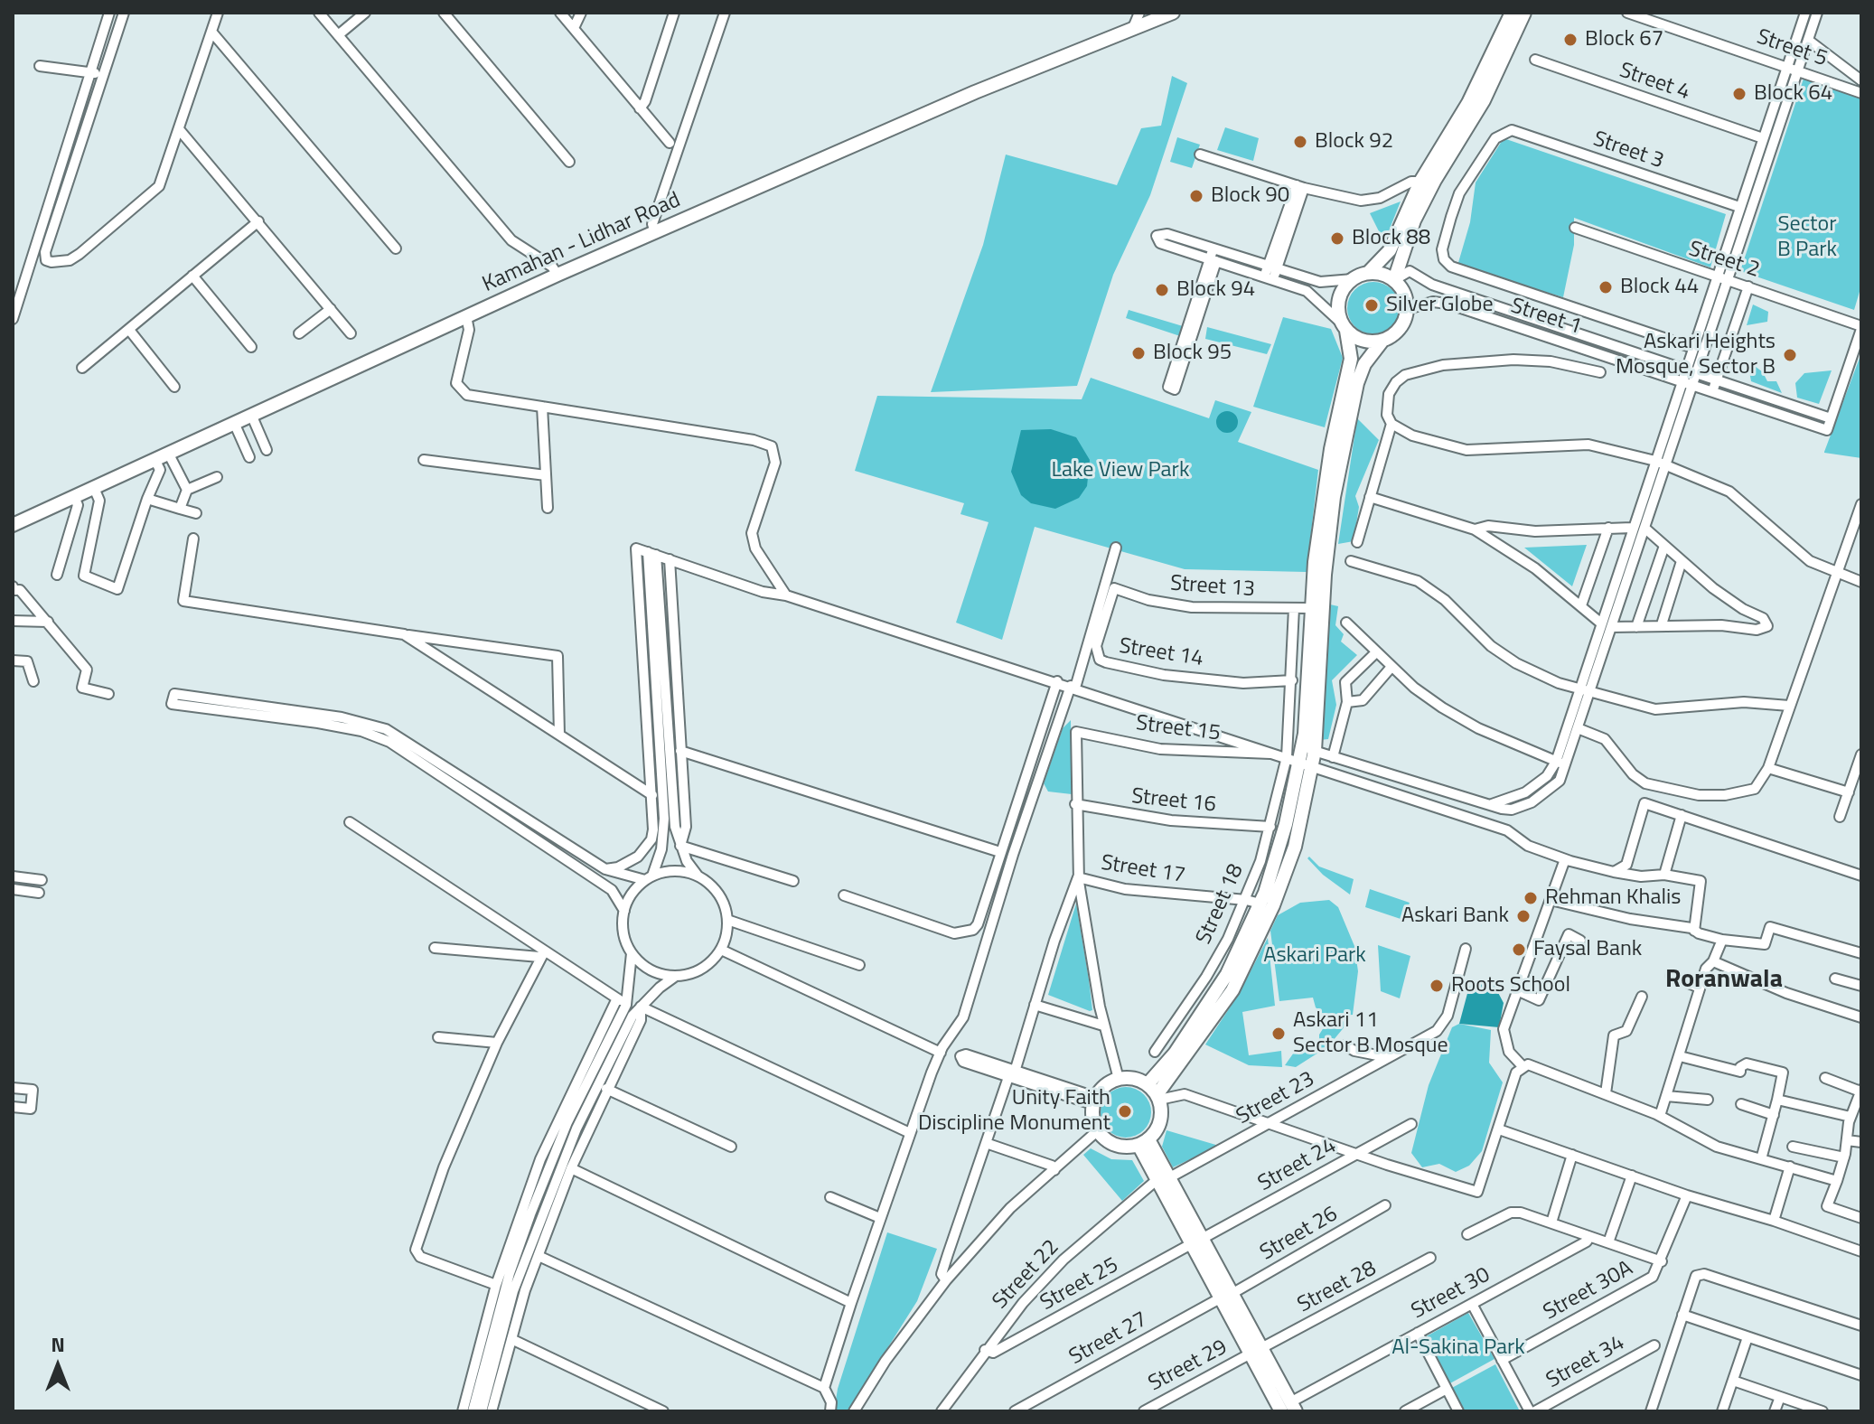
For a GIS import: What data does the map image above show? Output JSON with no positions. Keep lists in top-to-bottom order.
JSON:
{
  "streets": {
    "street": [
      "Street 5",
      "Street 4",
      "Street 3",
      "Kamahan - Lidhar Road",
      "Street 2",
      "Street 1",
      "Street 13",
      "Street 14",
      "Street 15",
      "Street 16",
      "Street 17",
      "Street 18",
      "Street 23",
      "Street 24",
      "Street 26",
      "Street 22",
      "Street 25",
      "Street 28",
      "Street 30A",
      "Street 30",
      "Street 27",
      "Street 34",
      "Street 29"
    ]
  },
  "crossings": [
    ["Street 2", "Street 1"],
    ["Street 13", "Street 14"],
    ["Street 13", "Street 18"],
    ["Street 14", "Street 18"],
    ["Street 15", "Street 16"],
    ["Street 15", "Street 18"],
    ["Street 16", "Street 18"],
    ["Street 17", "Street 18"],
    ["Street 23", "Street 22"],
    ["Street 24", "Street 25"],
    ["Street 26", "Street 27"],
    ["Street 22", "Street 25"],
    ["Street 28", "Street 29"]
  ],
  "districts": ["Roranwala"],
  "parks": [
    "Sector B Park",
    "Lake View Park",
    "Askari Park",
    "Al-Sakina Park"
  ],
  "places": [
    "Block 67",
    "Block 64",
    "Block 92",
    "Block 90",
    "Block 88",
    "Block 44",
    "Block 94",
    "Silver Globe",
    "Block 95",
    "Askari Heights Mosque, Sector B",
    "Rehman Khalis",
    "Askari Bank",
    "Faysal Bank",
    "Roots School",
    "Askari 11 Sector B Mosque",
    "Unity Faith Discipline Monument"
  ],
  "north": "top"
}
